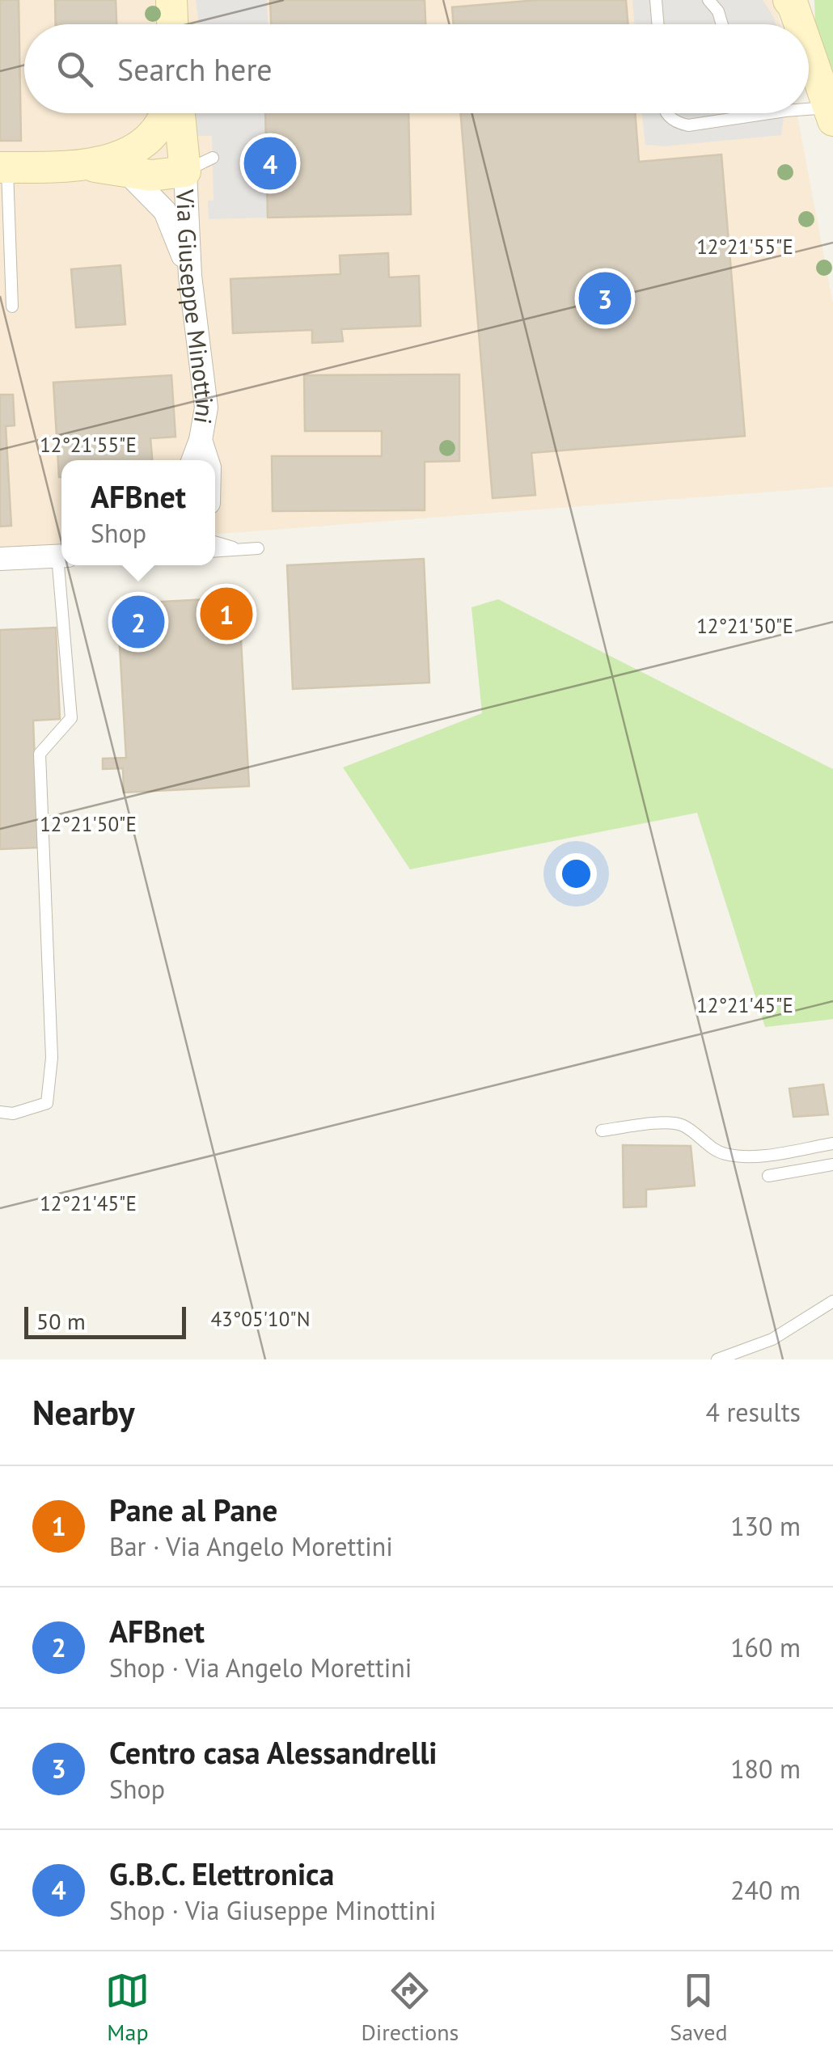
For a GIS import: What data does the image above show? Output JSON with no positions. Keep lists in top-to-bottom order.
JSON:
{
  "streets": {
    "street": ["Via Giuseppe Minottini"]
  },
  "scale_bar": "50 m",
  "page": {
    "search": "Search here",
    "pins": [
      "4",
      "3",
      "1",
      "2"
    ],
    "popup": ["AFBnet", "Shop"],
    "scale": "50 m",
    "heading": ["Nearby", "4 results"],
    "list": [
      {
        "mark": "1",
        "name": "Pane al Pane",
        "note": "Bar · Via Angelo Morettini",
        "value": "130 m"
      },
      {
        "mark": "2",
        "name": "AFBnet",
        "note": "Shop · Via Angelo Morettini",
        "value": "160 m"
      },
      {
        "mark": "3",
        "name": "Centro casa Alessandrelli",
        "note": "Shop",
        "value": "180 m"
      },
      {
        "mark": "4",
        "name": "G.B.C. Elettronica",
        "note": "Shop · Via Giuseppe Minottini",
        "value": "240 m"
      }
    ],
    "nav": ["Map", "Directions", "Saved"]
  },
  "coordinates": [
    "12°21'55\"E",
    "12°21'50\"E",
    "12°21'45\"E",
    "43°05'10\"N"
  ]
}
